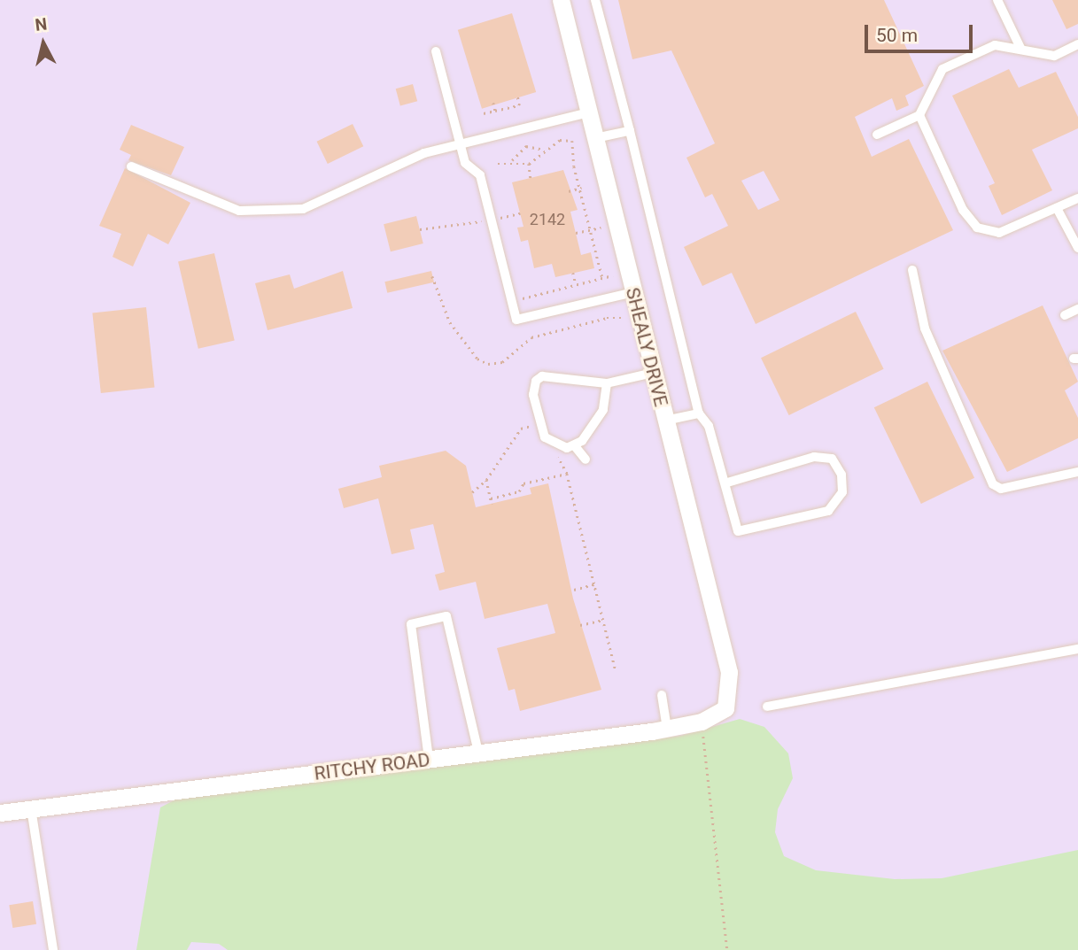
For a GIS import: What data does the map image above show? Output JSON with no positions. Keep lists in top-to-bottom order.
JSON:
{
  "streets": {
    "street": ["SHEALY DRIVE", "RITCHY ROAD"]
  },
  "crossings": [
    ["SHEALY DRIVE", "RITCHY ROAD"]
  ],
  "house_numbers": ["2142"],
  "scale_bar": "50 m",
  "north": "top"
}
